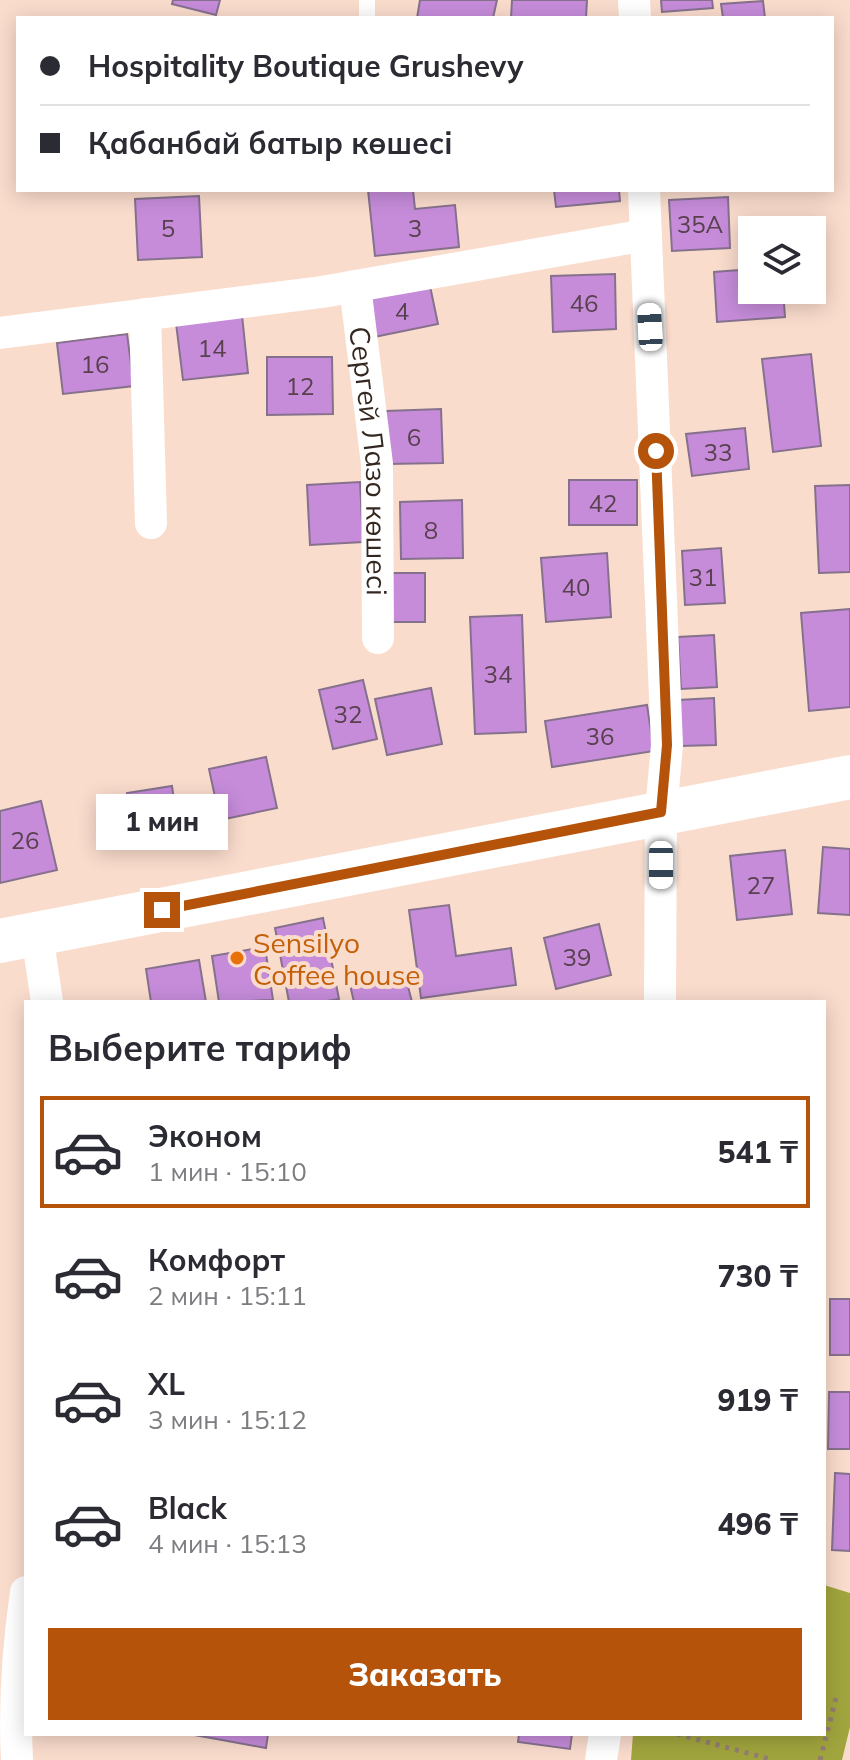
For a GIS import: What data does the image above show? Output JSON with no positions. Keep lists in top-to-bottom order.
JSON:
{
  "streets": {
    "street": ["Сергей Лазо көшесі"]
  },
  "places": ["Sensilyo Coffee house"],
  "house_numbers": [
    "35А",
    "5",
    "3",
    "46",
    "4",
    "14",
    "16",
    "12",
    "6",
    "33",
    "42",
    "8",
    "31",
    "40",
    "34",
    "32",
    "36",
    "26",
    "27",
    "39"
  ],
  "page": {
    "banner": ["Hospitality Boutique Grushevy", "Қабанбай батыр көшесі"],
    "bubble": "1 мин",
    "heading": "Выберите тариф",
    "list": [
      {
        "name": "Эконом",
        "note": "1 мин · 15:10",
        "value": "541 ₸"
      },
      {
        "name": "Комфорт",
        "note": "2 мин · 15:11",
        "value": "730 ₸"
      },
      {
        "name": "XL",
        "note": "3 мин · 15:12",
        "value": "919 ₸"
      },
      {
        "name": "Black",
        "note": "4 мин · 15:13",
        "value": "496 ₸"
      }
    ],
    "buttons": "Заказать"
  }
}
